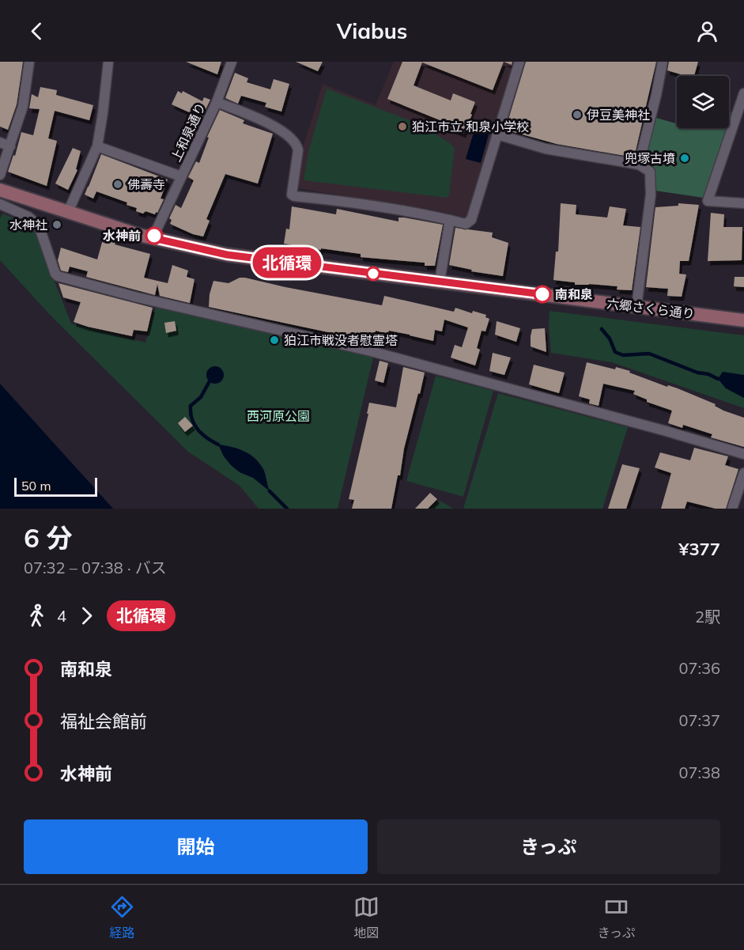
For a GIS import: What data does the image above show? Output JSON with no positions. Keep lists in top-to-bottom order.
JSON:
{
  "streets": {
    "main road": ["六郷さくら通り"],
    "street": ["上和泉通り"]
  },
  "crossings": [
    ["上和泉通り", "六郷さくら通り"]
  ],
  "parks": ["西河原公園"],
  "places": [
    "伊豆美神社",
    "狛江市立 和泉小学校",
    "兜塚古墳",
    "佛壽寺",
    "水神社",
    "水神前",
    "南和泉",
    "狛江市戦没者慰霊塔"
  ],
  "lines": ["bus line 北循環"],
  "scale_bar": "50 m",
  "page": {
    "header": "Viabus",
    "on_map": "北循環",
    "scale": "50 m",
    "heading": ["6 分", "07:32 – 07:38 · バス", "¥377"],
    "legs": ["4", "北循環", "2駅"],
    "list": [
      {
        "name": "南和泉",
        "value": "07:36"
      },
      {
        "name": "福祉会館前",
        "value": "07:37"
      },
      {
        "name": "水神前",
        "value": "07:38"
      }
    ],
    "buttons": ["開始", "きっぷ"],
    "tabs": ["経路", "地図", "きっぷ"]
  }
}
